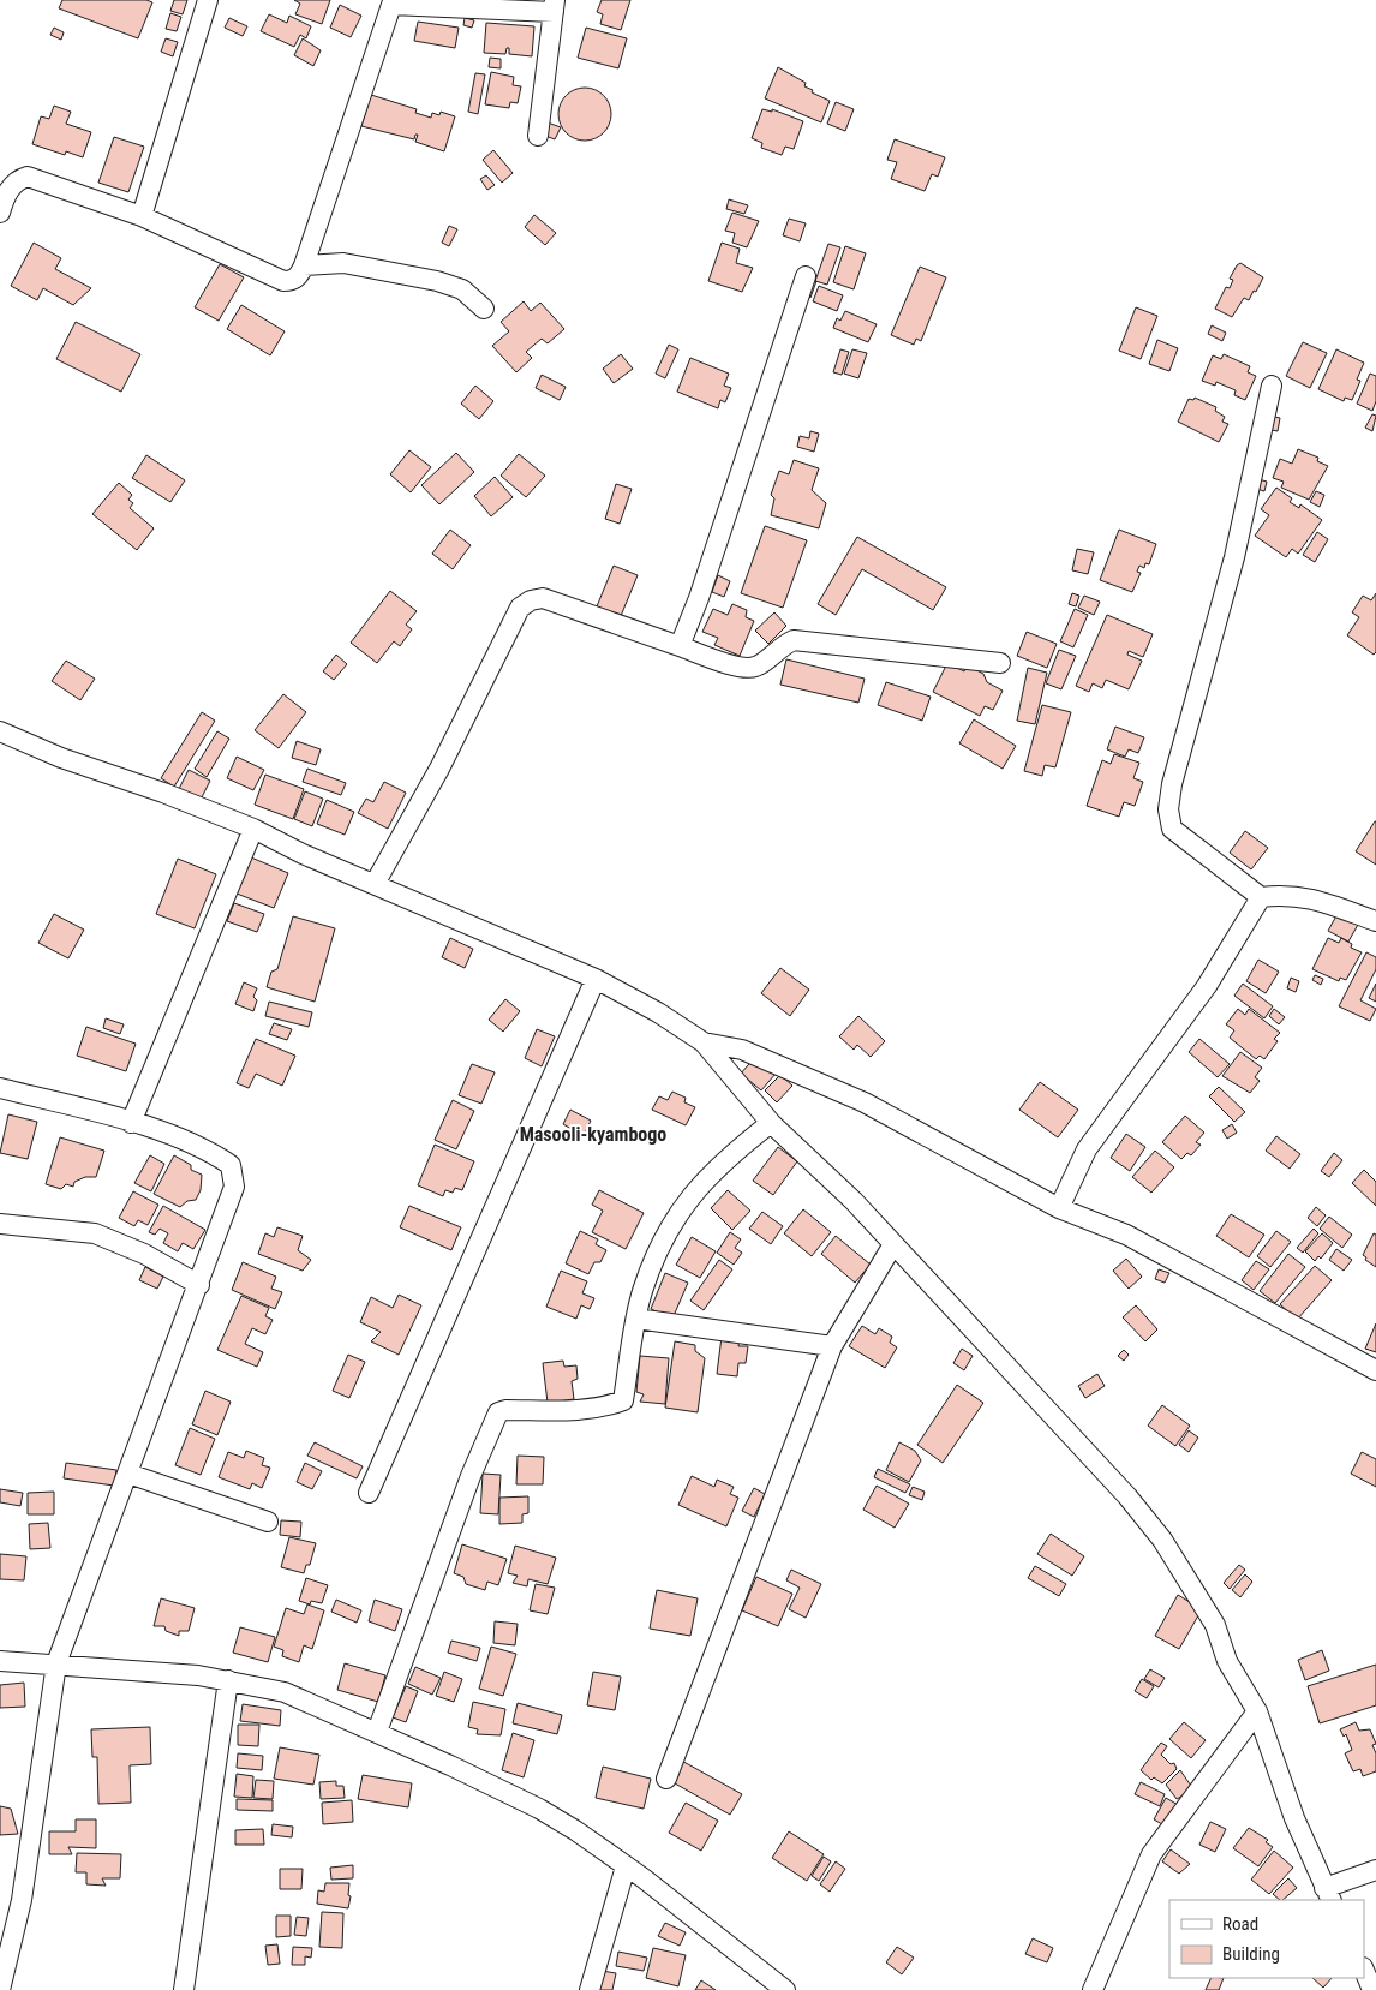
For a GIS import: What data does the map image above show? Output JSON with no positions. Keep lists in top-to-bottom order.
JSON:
{
  "districts": ["Masooli-kyambogo"],
  "legend": ["Road", "Building"]
}
